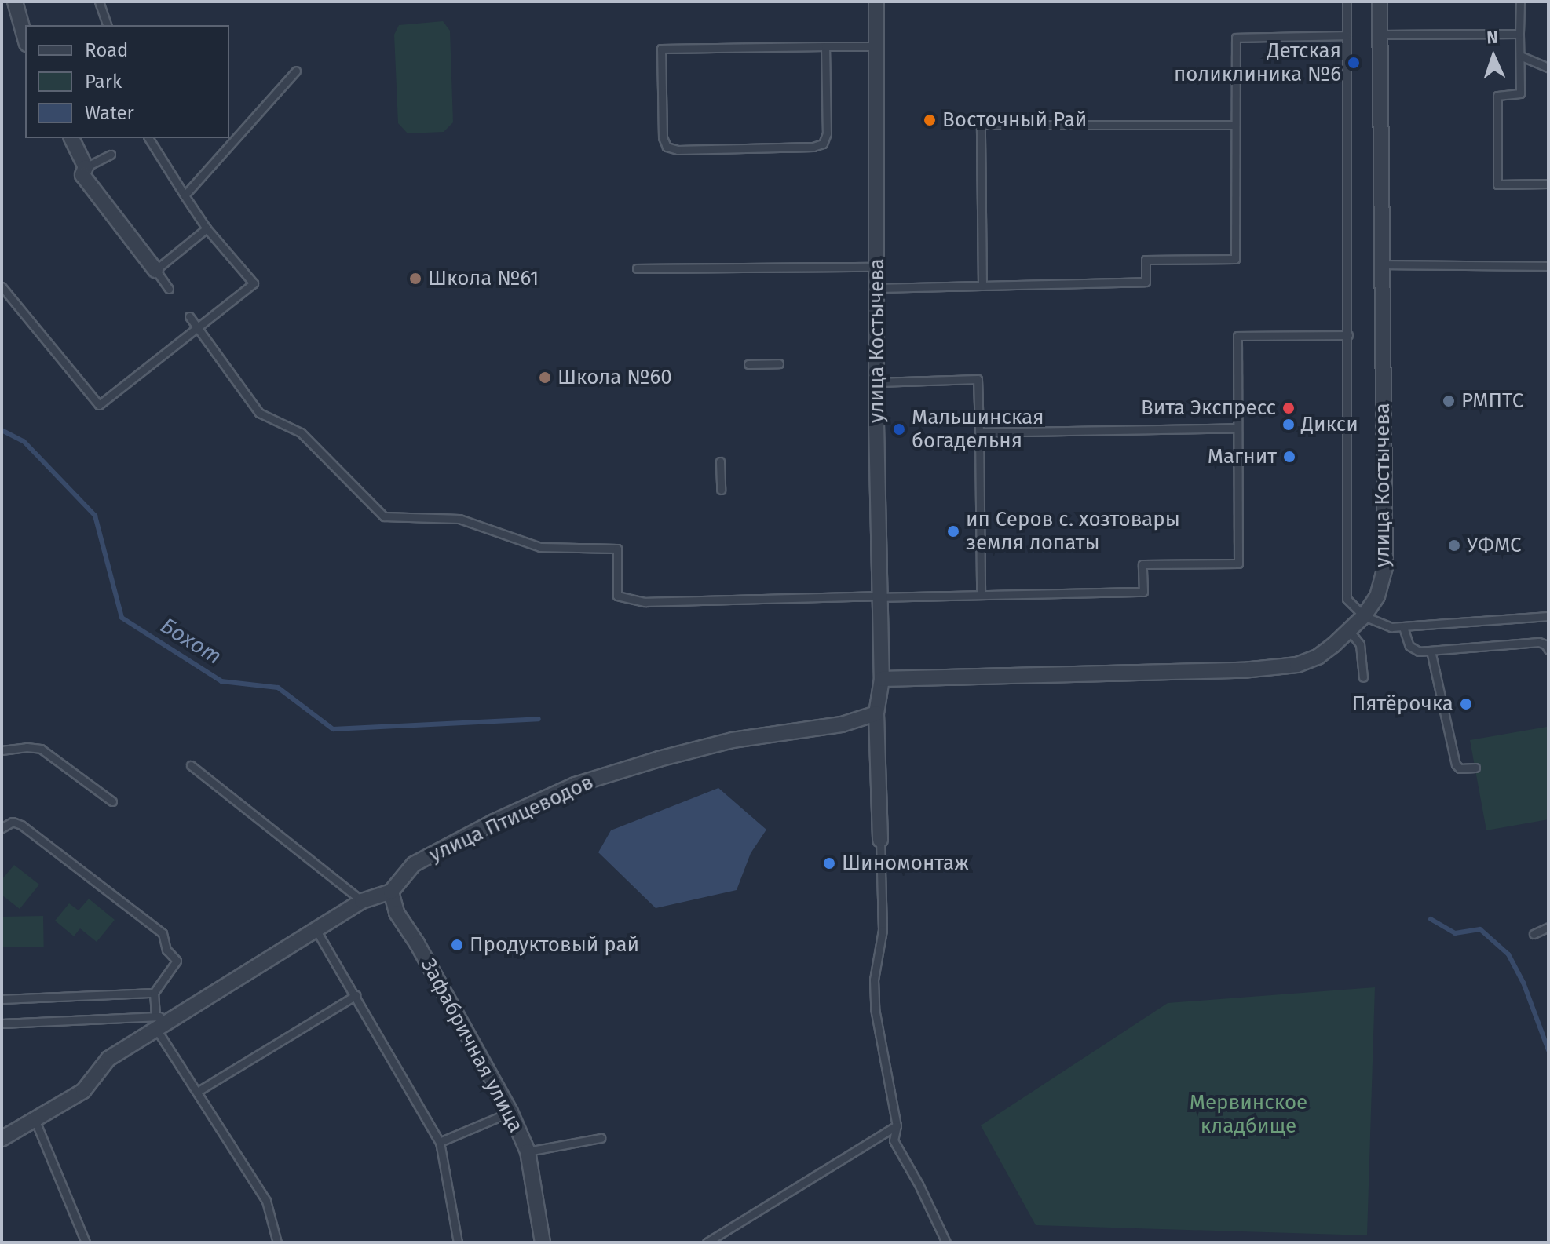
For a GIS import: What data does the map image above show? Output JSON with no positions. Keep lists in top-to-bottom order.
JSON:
{
  "streets": {
    "street": ["улица Костычева", "улица Птицеводов", "Зафабричная улица"]
  },
  "crossings": [
    ["улица Костычева", "улица Птицеводов"],
    ["улица Птицеводов", "Зафабричная улица"]
  ],
  "water": ["Бохот"],
  "parks": ["Мервинское кладбище"],
  "places": [
    "Детская поликлиника №6",
    "Восточный Рай",
    "Школа №61",
    "Школа №60",
    "РМПТС",
    "Вита Экспресс",
    "Дикси",
    "Мальшинская богадельня",
    "Магнит",
    "ип Серов с. хозтовары земля лопаты",
    "УФМС",
    "Пятёрочка",
    "Шиномонтаж",
    "Продуктовый рай"
  ],
  "legend": ["Road", "Park", "Water"],
  "north": "top"
}
